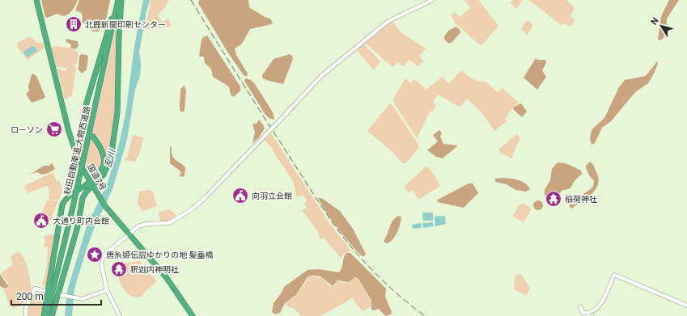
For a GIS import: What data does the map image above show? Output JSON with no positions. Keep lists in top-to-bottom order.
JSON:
{
  "streets": {
    "highway": ["秋田自動車道;大館西道路", "国道7号"]
  },
  "water": ["乱川"],
  "places": {
    "building": ["北鹿新聞印刷センター"],
    "supermarket": ["ローソン"],
    "public building": ["向羽立会館", "大通り町内会館"],
    "temple": ["稲荷神社", "釈迦内神明社"],
    "place": ["唐糸姫伝説ゆかりの地 髪垂橋"]
  },
  "scale_bar": "200 m",
  "north": "top left"
}
